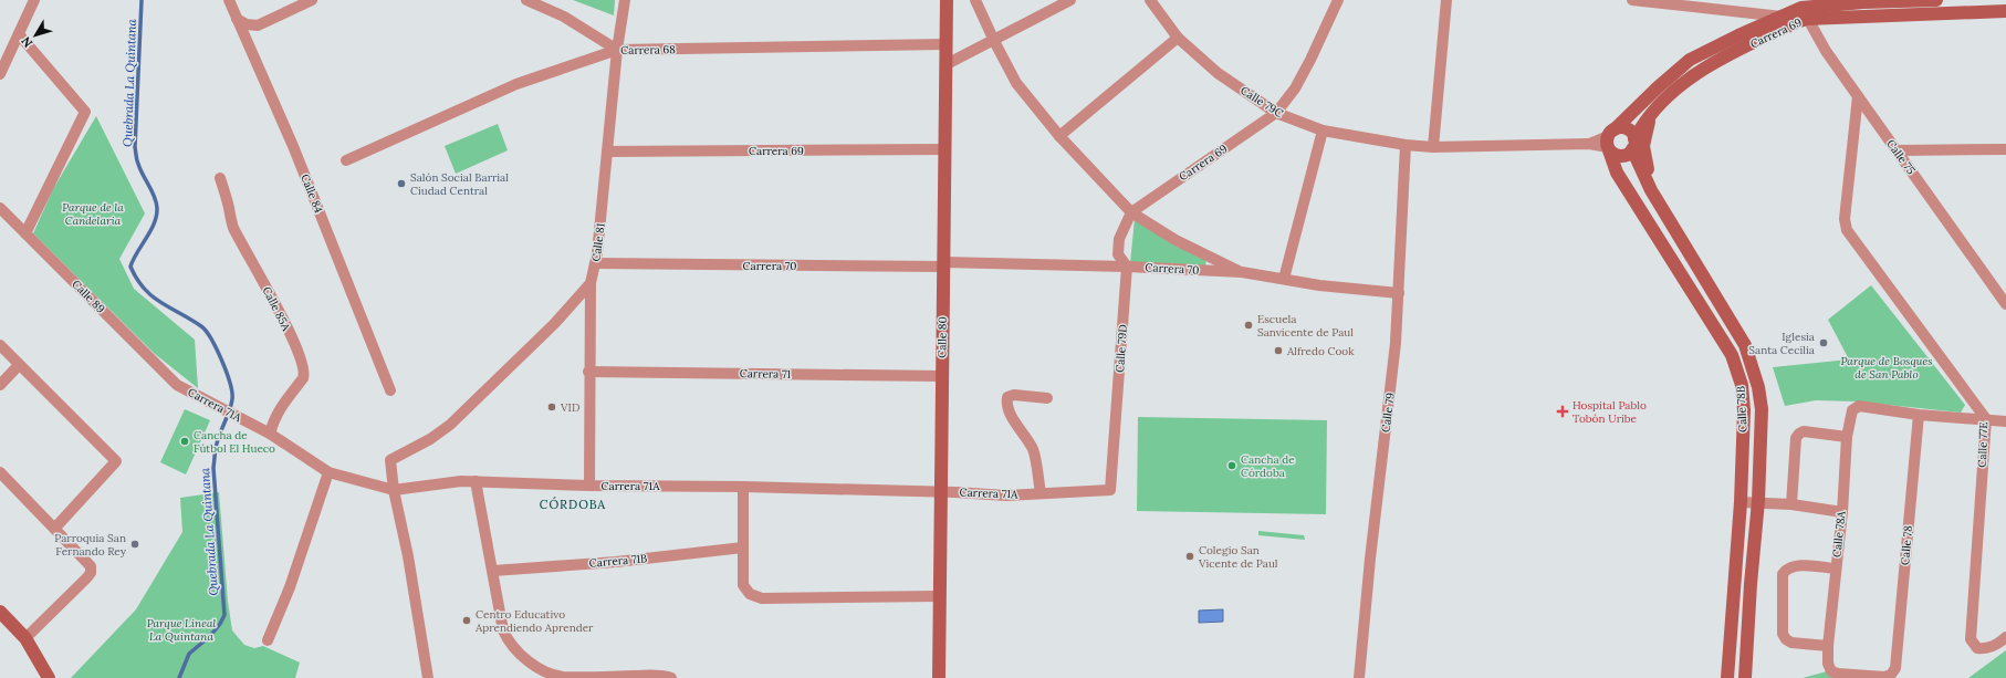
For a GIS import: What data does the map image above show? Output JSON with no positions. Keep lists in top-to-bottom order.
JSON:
{
  "streets": {
    "main road": ["Carrera 69", "Calle 80", "Calle 78B"],
    "street": [
      "Carrera 68",
      "Calle 79C",
      "Calle 75",
      "Calle 84",
      "Calle 81",
      "Carrera 70",
      "Calle 89",
      "Calle 85A",
      "Calle 79D",
      "Carrera 71",
      "Carrera 71A",
      "Calle 79",
      "Calle 77E",
      "Calle 78A",
      "Calle 78",
      "Carrera 71B"
    ]
  },
  "crossings": [
    ["Carrera 69", "Calle 79C"],
    ["Carrera 69", "Calle 75"],
    ["Carrera 69", "Calle 81"],
    ["Carrera 69", "Calle 80"],
    ["Carrera 69", "Calle 79D"],
    ["Carrera 69", "Calle 78B"],
    ["Carrera 69", "Calle 79"],
    ["Carrera 68", "Calle 81"],
    ["Carrera 68", "Calle 80"],
    ["Calle 79C", "Calle 79"],
    ["Calle 75", "Calle 77E"],
    ["Calle 81", "Carrera 70"],
    ["Calle 81", "Carrera 71"],
    ["Calle 81", "Carrera 71A"],
    ["Carrera 70", "Calle 80"],
    ["Carrera 70", "Calle 79D"],
    ["Carrera 70", "Calle 79"],
    ["Calle 89", "Carrera 71A"],
    ["Calle 85A", "Carrera 71A"],
    ["Calle 80", "Carrera 71"],
    ["Calle 80", "Carrera 71A"],
    ["Calle 79D", "Carrera 71A"],
    ["Calle 78A", "Calle 78"]
  ],
  "districts": ["CÓRDOBA"],
  "water": ["Quebrada La Quintana"],
  "parks": ["Parque de la Candelaria", "Parque de Bosques de San Pablo", "Parque Lineal La Quintana"],
  "places": {
    "other": [
      "Salón Social Barrial Ciudad Central",
      "Escuela Sanvicente de Paul",
      "Iglesia Santa Cecilia",
      "Alfredo Cook",
      "VID",
      "Cancha de Fútbol El Hueco",
      "Cancha de Córdoba",
      "Parroquia San Fernando Rey",
      "Colegio San Vicente de Paul",
      "Centro Educativo Aprendiendo Aprender"
    ],
    "health": ["Hospital Pablo Tobón Uribe"]
  },
  "north": "bottom left"
}
